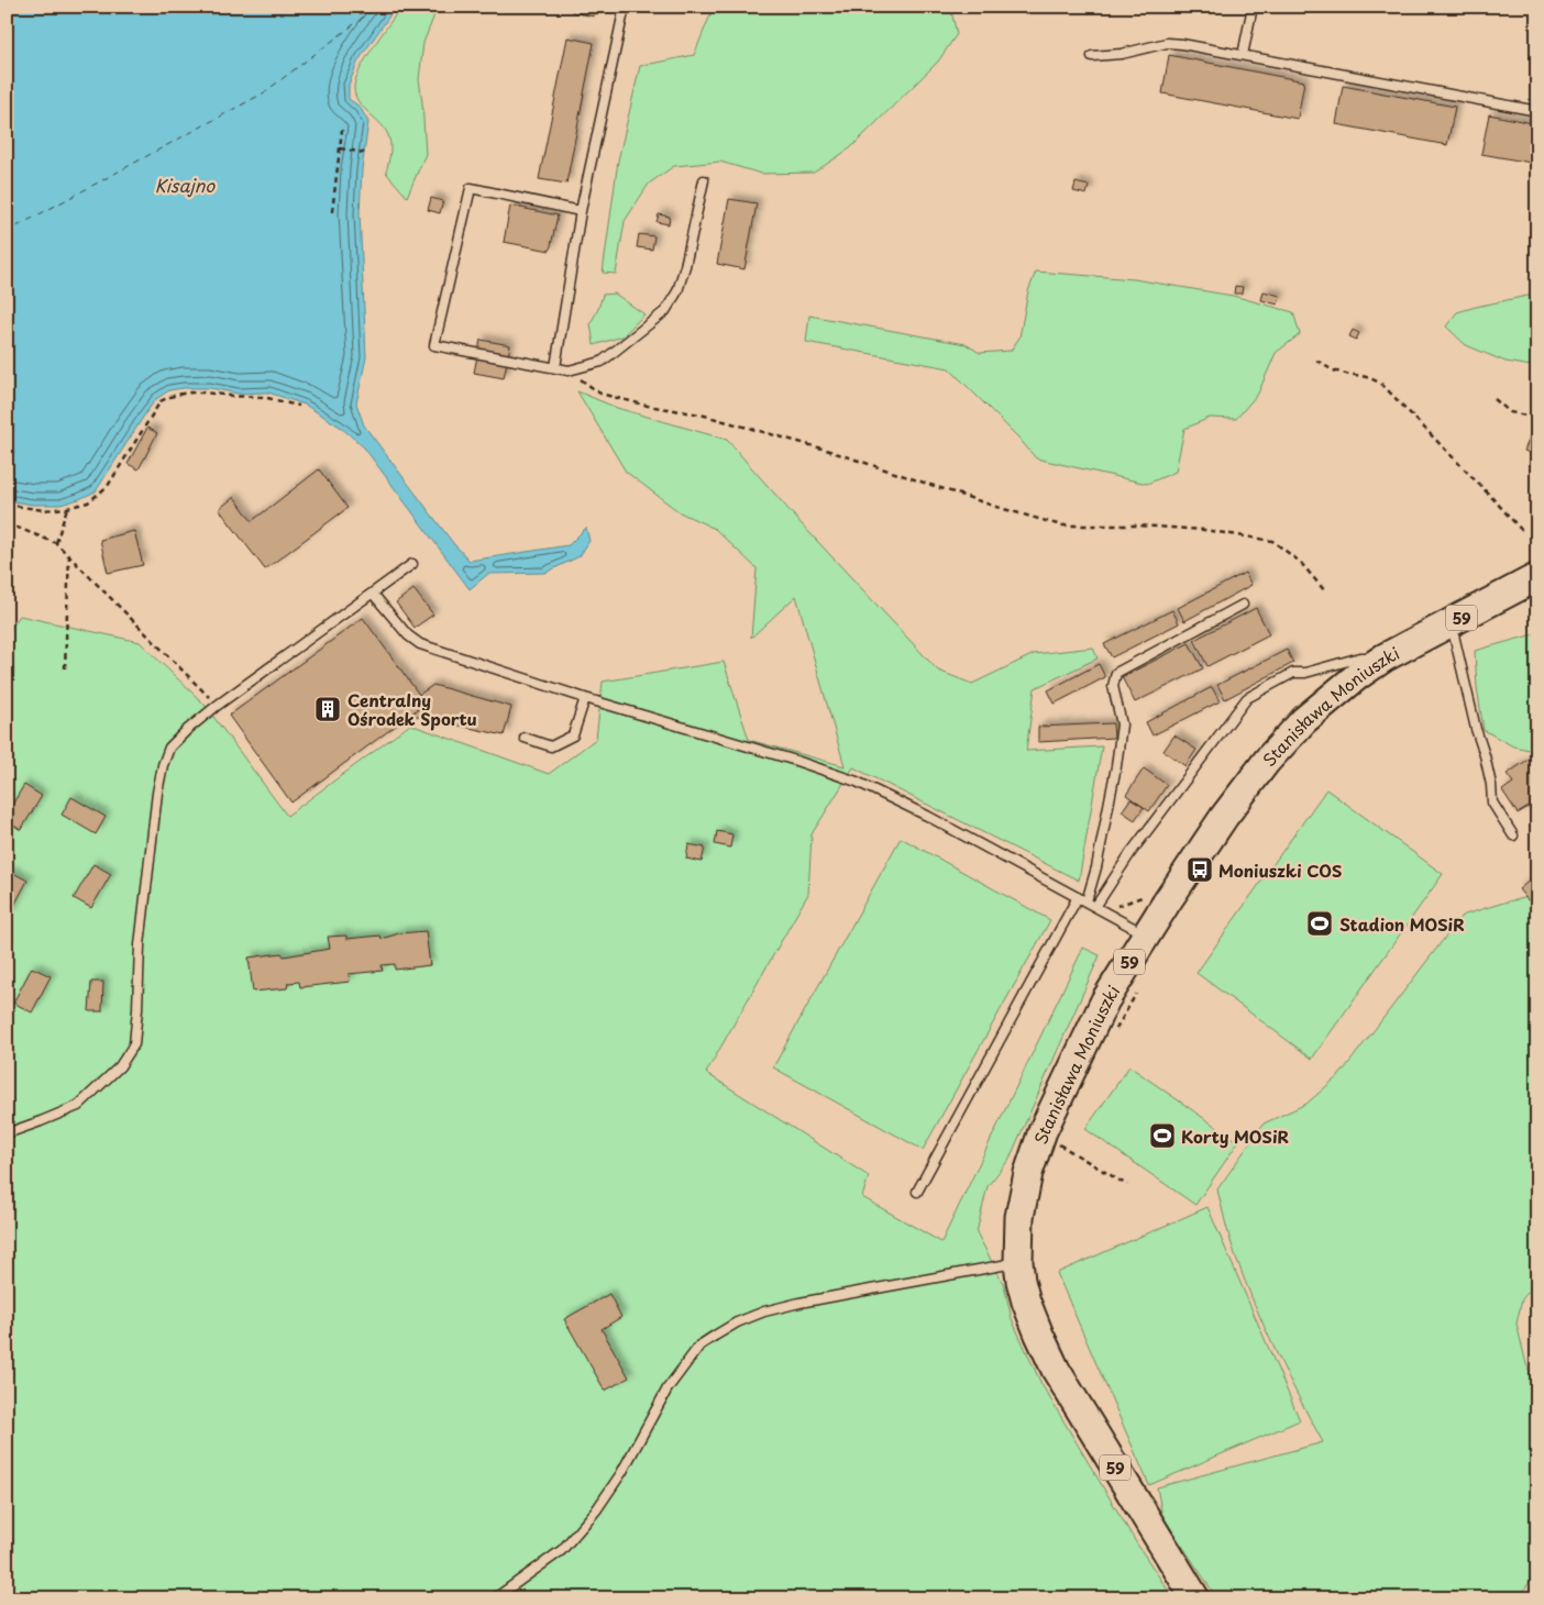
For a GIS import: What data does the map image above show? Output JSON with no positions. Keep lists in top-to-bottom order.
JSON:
{
  "streets": {
    "main road": ["59", "Stanisława Moniuszki"]
  },
  "water": ["Kisajno"],
  "places": {
    "building": ["Centralny Ośrodek Sportu"],
    "bus stop": ["Moniuszki COS"],
    "sports": ["Stadion MOSiR", "Korty MOSiR"]
  }
}
